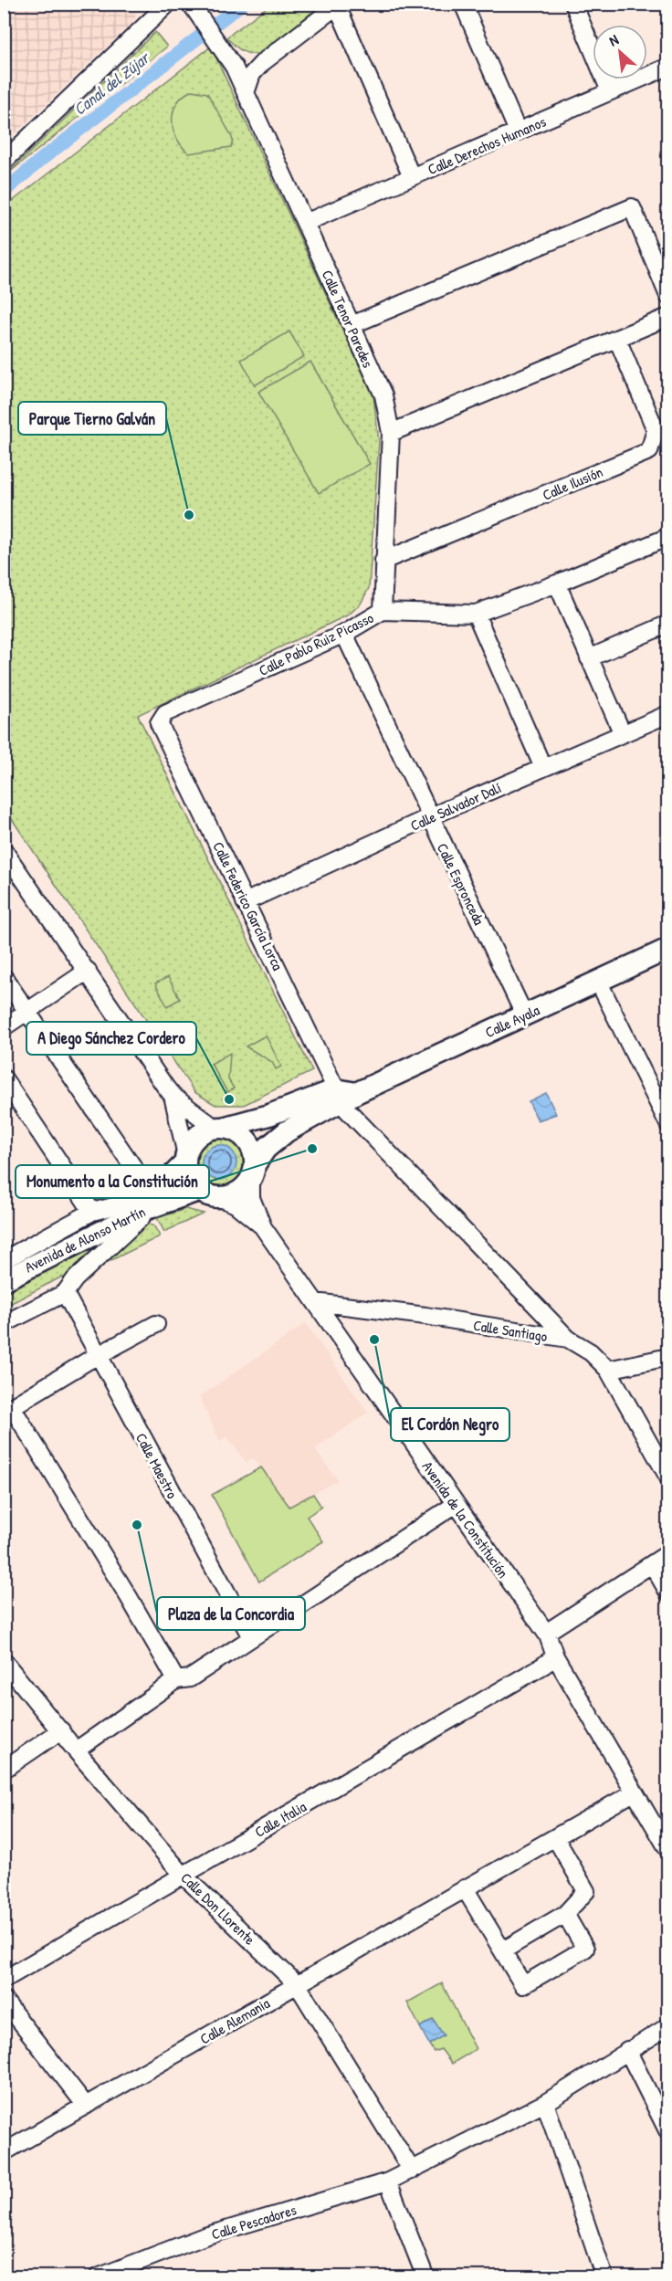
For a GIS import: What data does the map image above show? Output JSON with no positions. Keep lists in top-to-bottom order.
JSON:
{
  "streets": {
    "main road": ["Calle Ayala", "Avenida de Alonso Martín"],
    "street": [
      "Calle Derechos Humanos",
      "Calle Tenor Paredes",
      "Calle Ilusión",
      "Calle Pablo Ruiz Picasso",
      "Calle Salvador Dalí",
      "Calle Espronceda",
      "Calle Federico García Lorca",
      "Calle Santiago",
      "Calle Maestro",
      "Avenida de la Constitución",
      "Calle Italia",
      "Calle Don Llorente",
      "Calle Alemania",
      "Calle Pescadores"
    ]
  },
  "crossings": [
    ["Calle Derechos Humanos", "Calle Tenor Paredes"],
    ["Calle Tenor Paredes", "Calle Ilusión"],
    ["Calle Tenor Paredes", "Calle Pablo Ruiz Picasso"],
    ["Calle Pablo Ruiz Picasso", "Calle Espronceda"],
    ["Calle Pablo Ruiz Picasso", "Calle Federico García Lorca"],
    ["Calle Salvador Dalí", "Calle Espronceda"],
    ["Calle Salvador Dalí", "Calle Federico García Lorca"],
    ["Calle Espronceda", "Calle Ayala"],
    ["Calle Federico García Lorca", "Calle Ayala"],
    ["Calle Federico García Lorca", "Calle Santiago"],
    ["Calle Ayala", "Avenida de Alonso Martín"],
    ["Calle Ayala", "Avenida de la Constitución"],
    ["Avenida de Alonso Martín", "Avenida de la Constitución"],
    ["Calle Santiago", "Avenida de la Constitución"],
    ["Avenida de la Constitución", "Calle Italia"],
    ["Avenida de la Constitución", "Calle Alemania"],
    ["Calle Italia", "Calle Don Llorente"],
    ["Calle Don Llorente", "Calle Alemania"],
    ["Calle Don Llorente", "Calle Pescadores"]
  ],
  "water": ["Canal del Zújar"],
  "places": [
    "Parque Tierno Galván",
    "A Diego Sánchez Cordero",
    "Monumento a la Constitución",
    "El Cordón Negro",
    "Plaza de la Concordia"
  ],
  "north": "top left"
}
